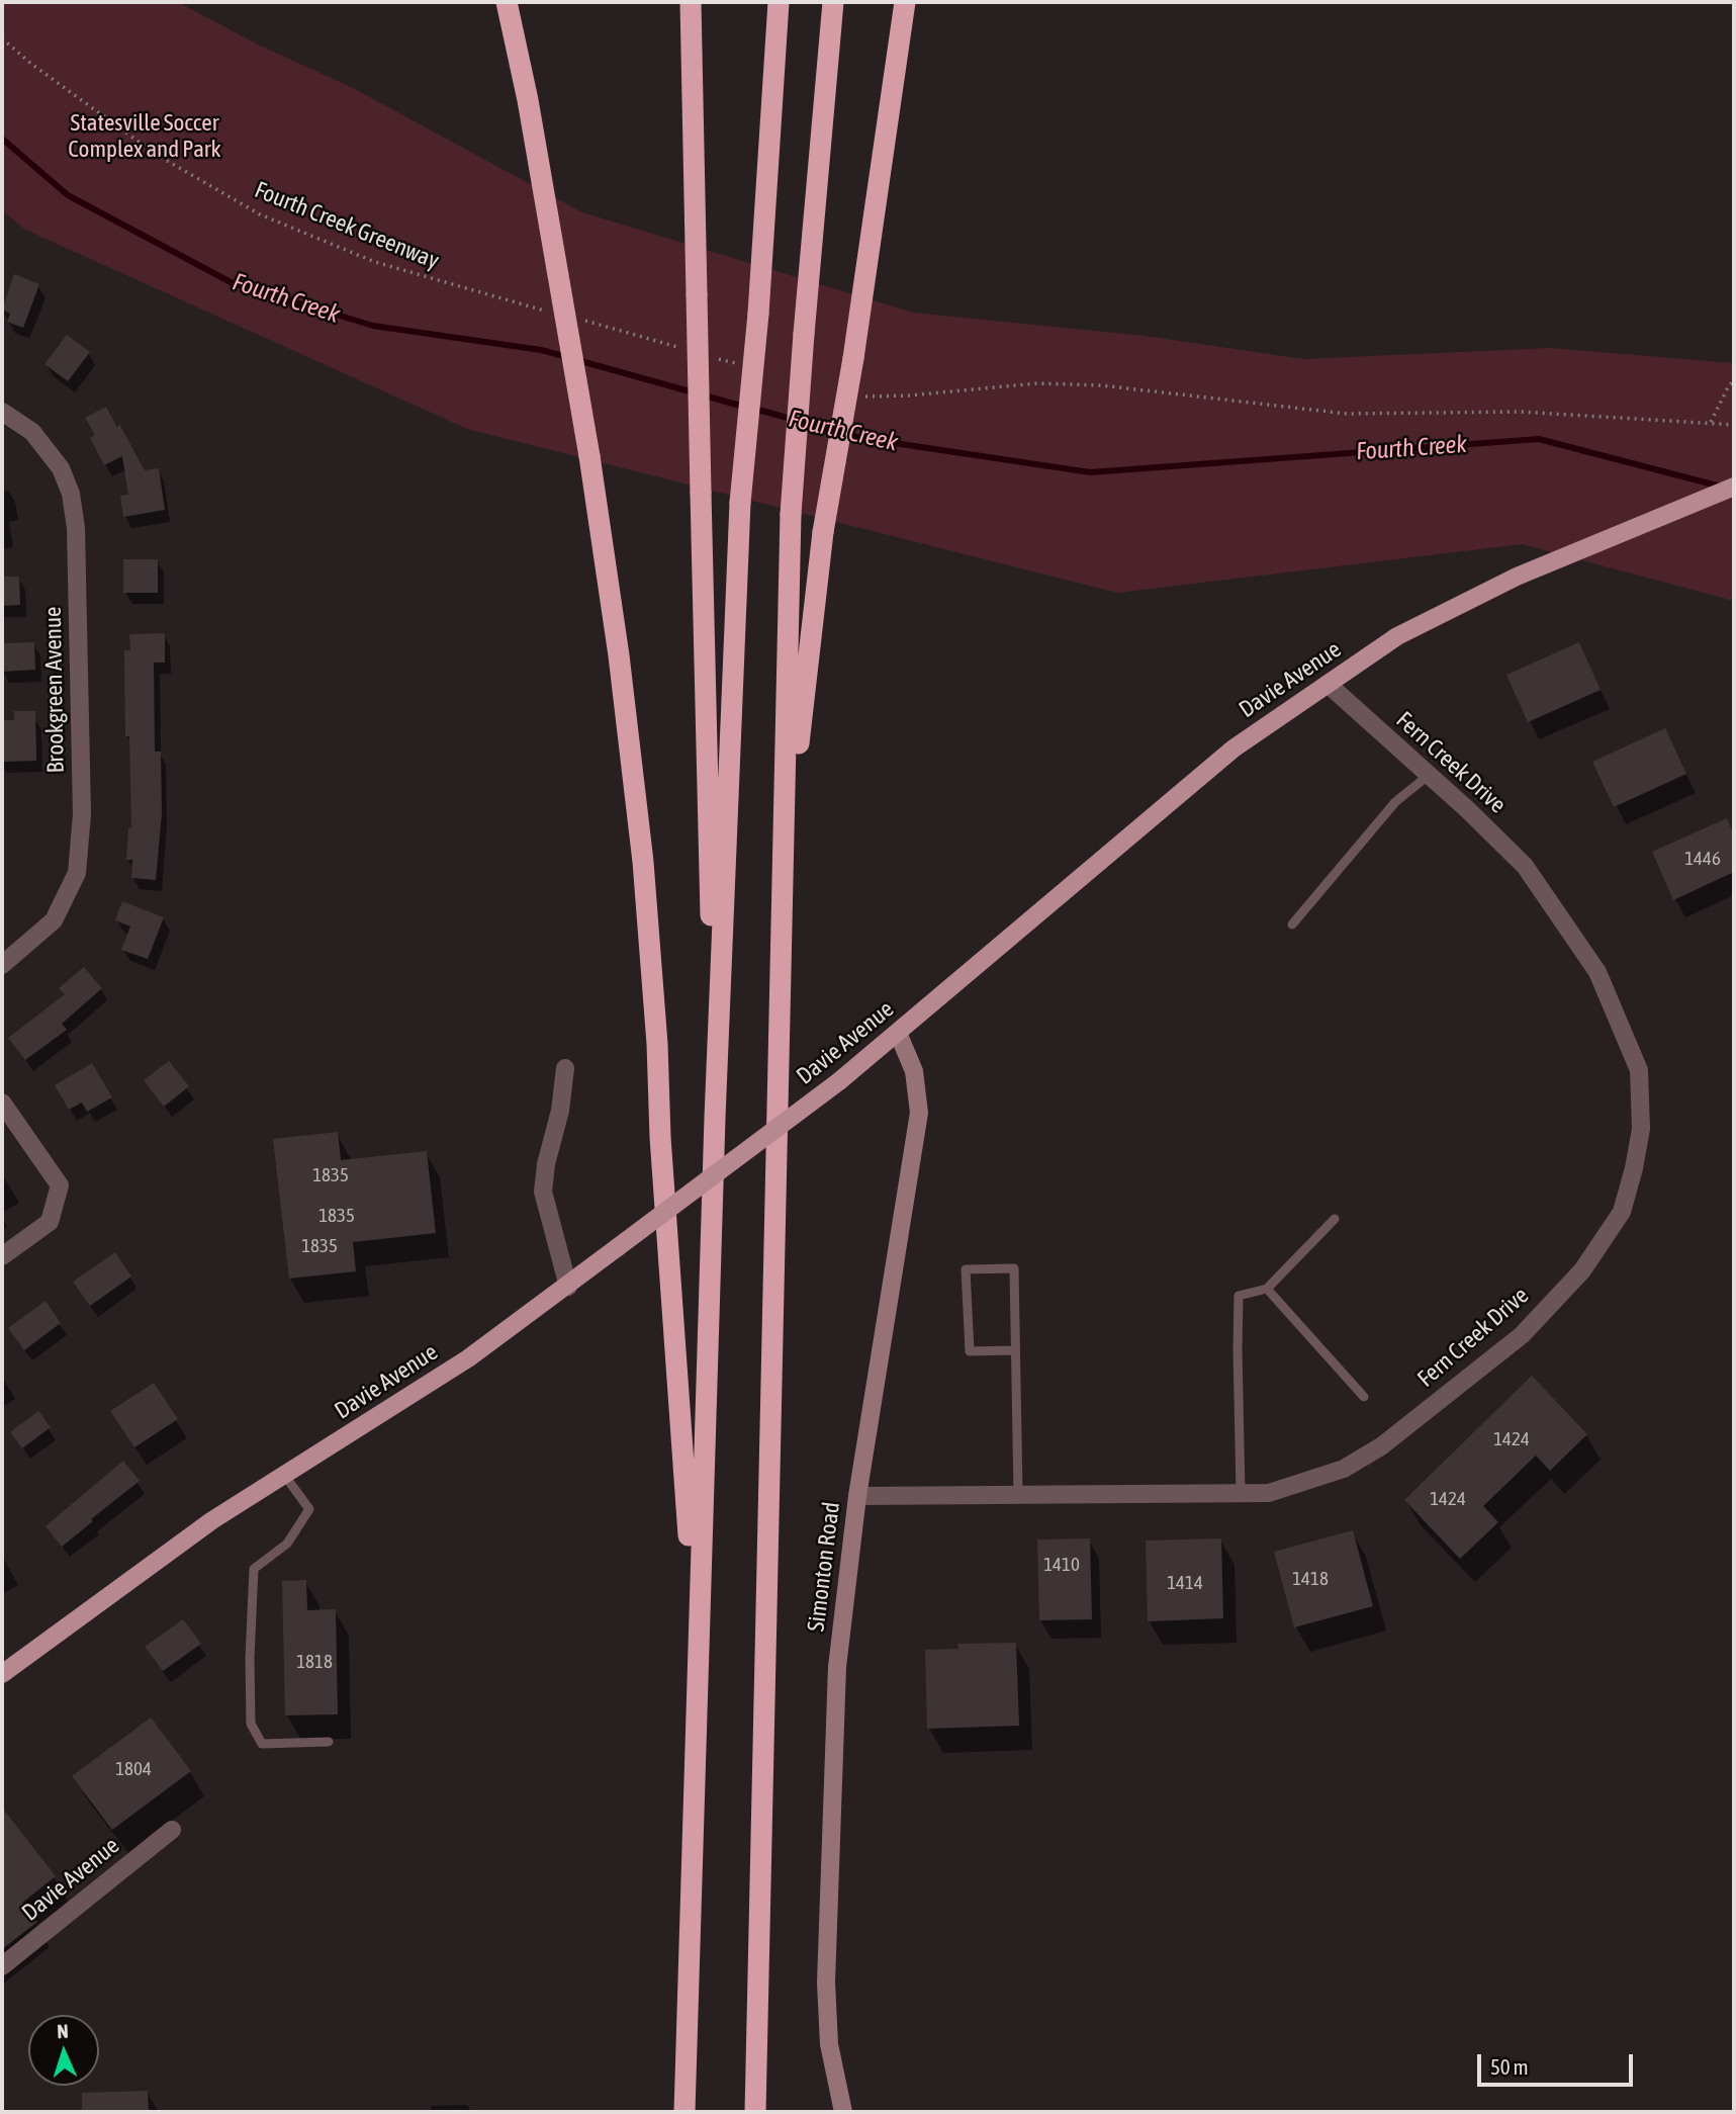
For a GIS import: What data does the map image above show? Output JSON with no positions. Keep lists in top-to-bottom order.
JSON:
{
  "streets": {
    "main road": ["Davie Avenue"],
    "street": ["Brookgreen Avenue", "Fern Creek Drive", "Simonton Road"],
    "path": ["Fourth Creek Greenway"]
  },
  "crossings": [
    ["Davie Avenue", "Fern Creek Drive"],
    ["Davie Avenue", "Simonton Road"],
    ["Fern Creek Drive", "Simonton Road"]
  ],
  "water": ["Fourth Creek"],
  "parks": ["Statesville Soccer Complex and Park"],
  "house_numbers": [
    "1446",
    "1835",
    "1835",
    "1835",
    "1424",
    "1424",
    "1410",
    "1418",
    "1414",
    "1818",
    "1804"
  ],
  "scale_bar": "50 m",
  "north": "top"
}
